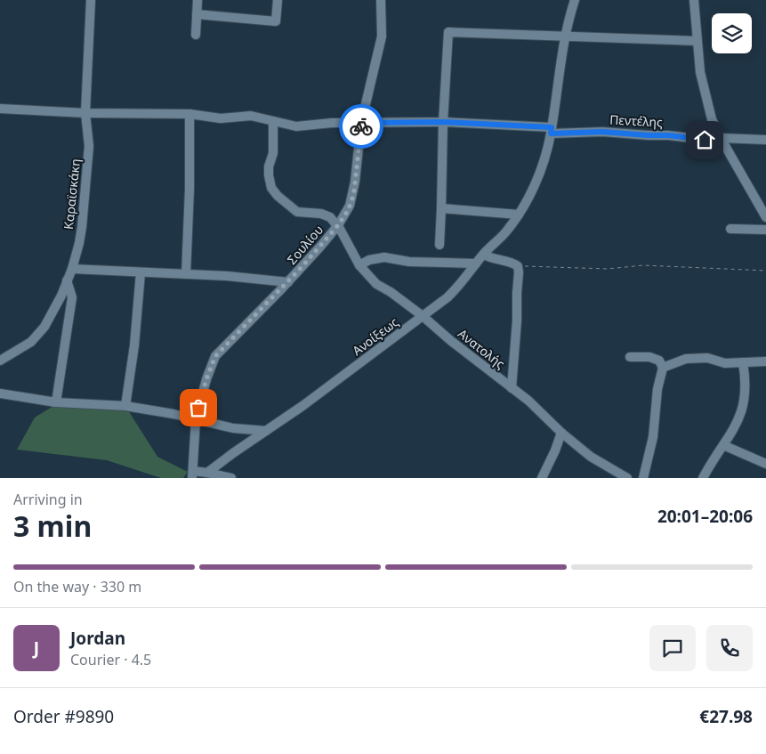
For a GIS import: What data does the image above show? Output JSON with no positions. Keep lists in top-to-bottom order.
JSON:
{
  "streets": {
    "street": [
      "Πεντέλης",
      "Καραϊσκάκη",
      "Σουλίου",
      "Ανοίξεως",
      "Ανατολής"
    ]
  },
  "crossings": [
    ["Πεντέλης", "Καραϊσκάκη"],
    ["Πεντέλης", "Σουλίου"],
    ["Πεντέλης", "Ανοίξεως"],
    ["Σουλίου", "Ανατολής"],
    ["Ανοίξεως", "Ανατολής"]
  ],
  "page": {
    "heading": ["3 min", "Arriving in", "20:01–20:06"],
    "panel": [
      "Jordan",
      "Courier · 4.5",
      "Order #9890",
      "€27.98"
    ],
    "bar": "On the way · 330 m",
    "round": "J"
  }
}
